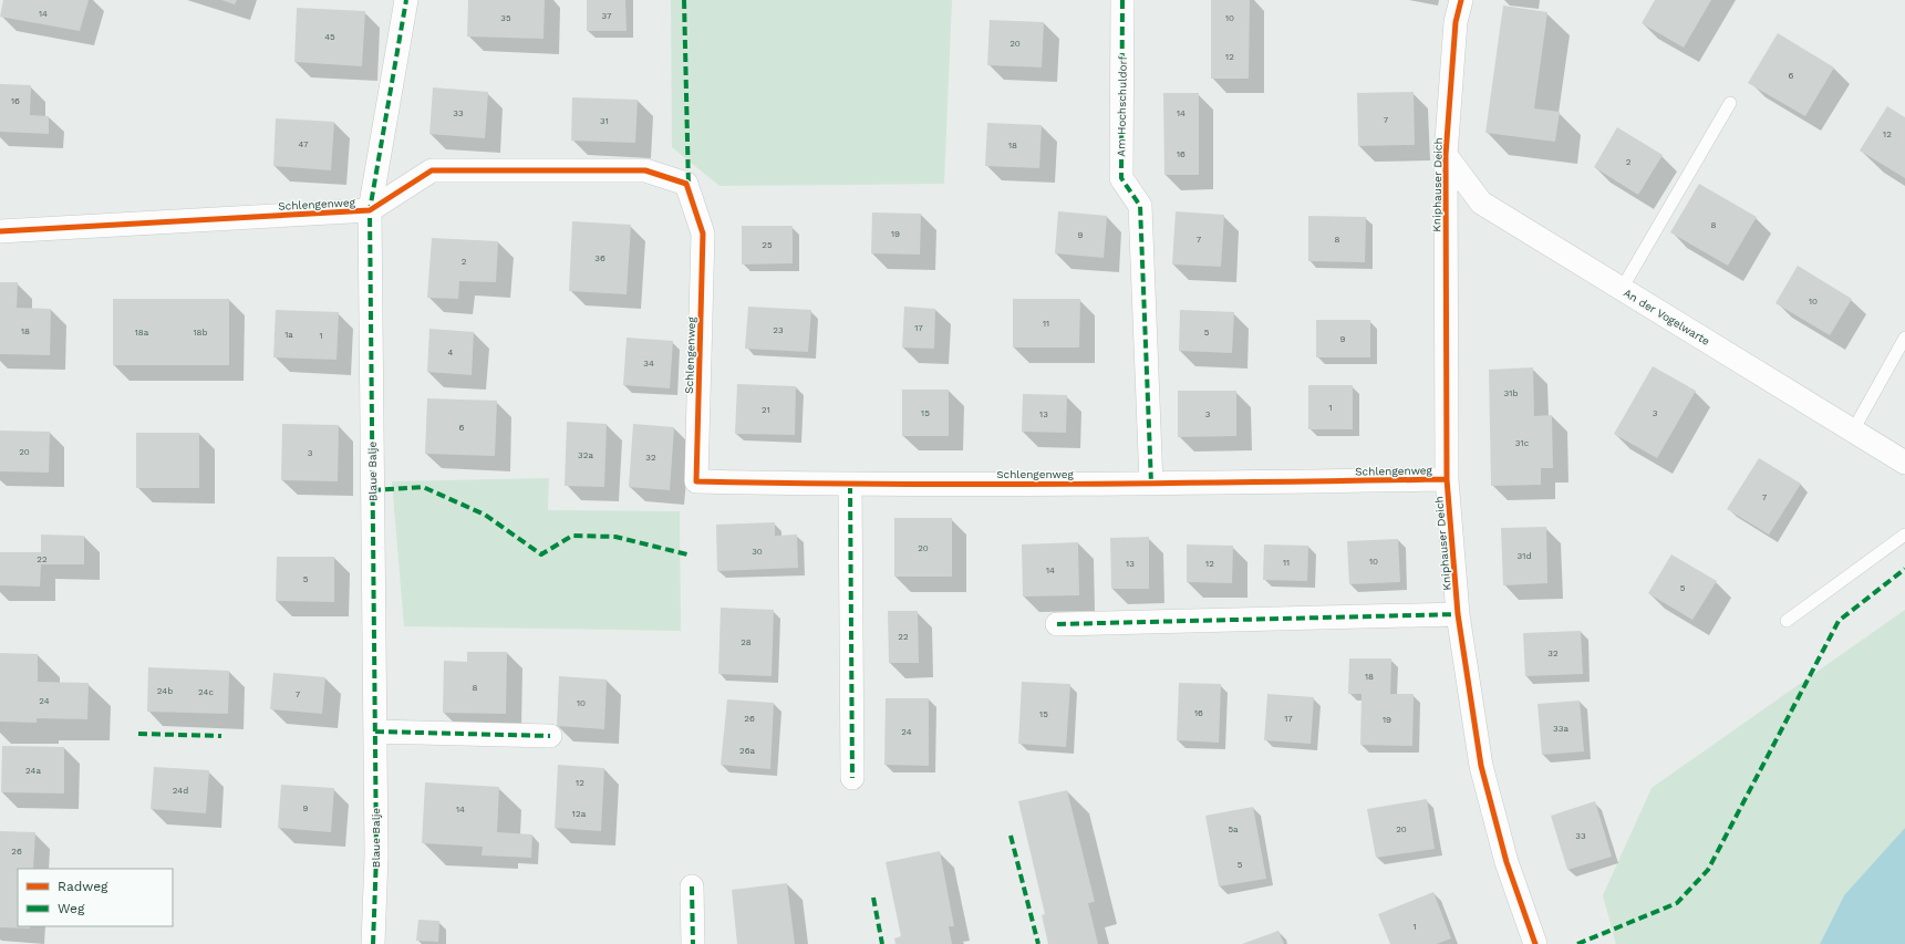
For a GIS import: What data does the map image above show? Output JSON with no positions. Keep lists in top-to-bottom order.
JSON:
{
  "streets": {
    "street": [
      "Am Hochschuldorf",
      "Kniphauser Deich",
      "Schlengenweg",
      "An der Vogelwarte",
      "Blaue Balje"
    ]
  },
  "crossings": [
    ["Am Hochschuldorf", "Schlengenweg"],
    ["Kniphauser Deich", "Schlengenweg"],
    ["Kniphauser Deich", "An der Vogelwarte"],
    ["Schlengenweg", "Blaue Balje"]
  ],
  "house_numbers": [
    "14",
    "37",
    "35",
    "10",
    "45",
    "20",
    "12",
    "6",
    "16",
    "33",
    "14",
    "7",
    "31",
    "12",
    "47",
    "18",
    "16",
    "2",
    "8",
    "19",
    "9",
    "7",
    "8",
    "25",
    "36",
    "2",
    "10",
    "11",
    "17",
    "23",
    "18",
    "18a",
    "18b",
    "5",
    "1a",
    "1",
    "9",
    "4",
    "34",
    "31b",
    "1",
    "21",
    "15",
    "3",
    "13",
    "3",
    "6",
    "31c",
    "20",
    "3",
    "32a",
    "32",
    "7",
    "20",
    "30",
    "31d",
    "22",
    "10",
    "11",
    "13",
    "12",
    "14",
    "5",
    "5",
    "22",
    "28",
    "32",
    "18",
    "8",
    "24b",
    "24c",
    "7",
    "24",
    "10",
    "16",
    "15",
    "26",
    "17",
    "19",
    "33a",
    "24",
    "26a",
    "24a",
    "12",
    "24d",
    "9",
    "14",
    "12a",
    "5a",
    "20",
    "33",
    "26",
    "5",
    "1"
  ],
  "legend": ["Radweg", "Weg"]
}
